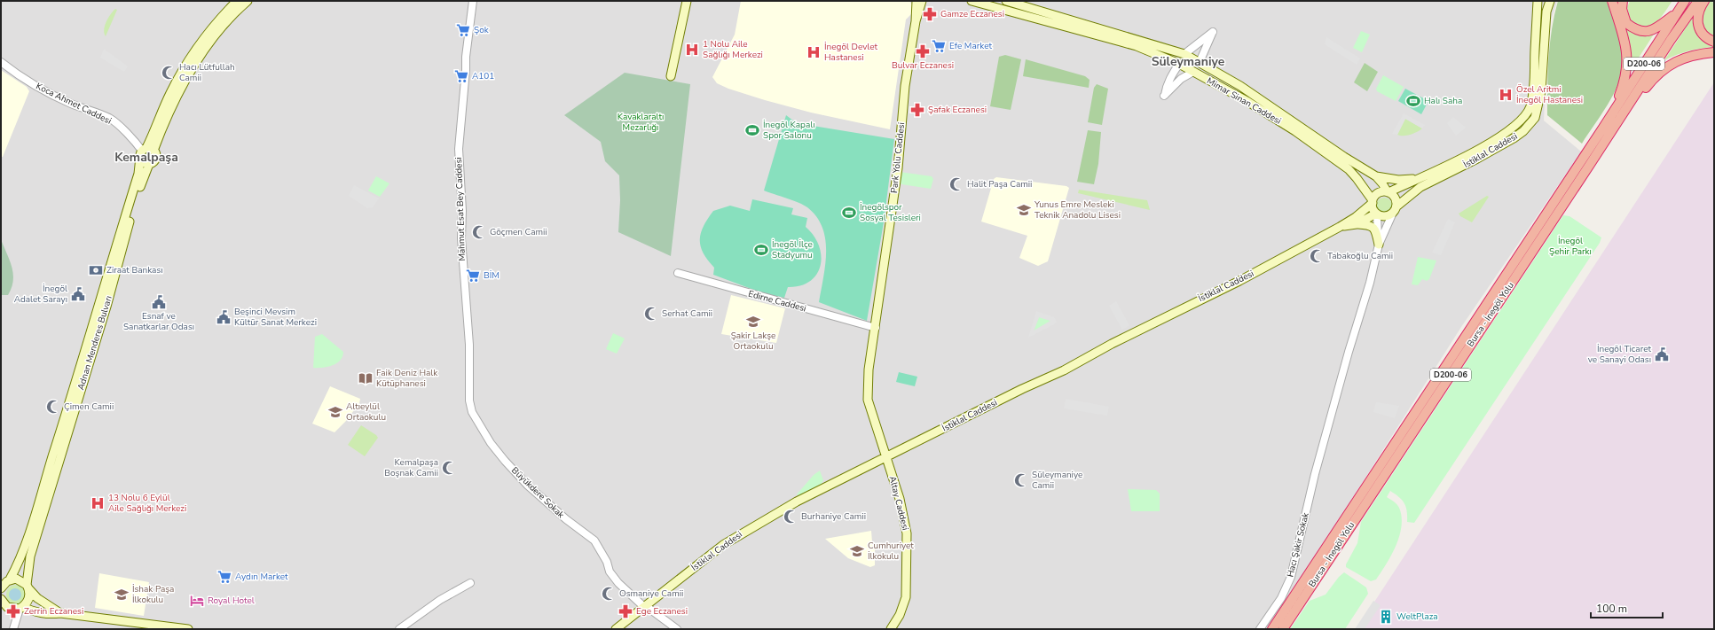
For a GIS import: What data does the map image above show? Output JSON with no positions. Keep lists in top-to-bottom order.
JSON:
{
  "streets": {
    "highway": ["D200-06", "Bursa - İnegöl Yolu"],
    "main road": [
      "Mimar Sinan Caddesi",
      "İstiklal Caddesi",
      "Park Yolu Caddesi",
      "Adnan Menderes Bulvarı",
      "Altay Caddesi"
    ],
    "street": [
      "Koca Ahmet Caddesi",
      "Mahmut Esat Bey Caddesi",
      "Edirne Caddesi",
      "Büyükdere Sokak",
      "Hacı Şakir Sokak"
    ]
  },
  "crossings": [
    ["Mimar Sinan Caddesi", "İstiklal Caddesi"],
    ["Koca Ahmet Caddesi", "Adnan Menderes Bulvarı"],
    ["İstiklal Caddesi", "Büyükdere Sokak"],
    ["İstiklal Caddesi", "Altay Caddesi"],
    ["Park Yolu Caddesi", "Edirne Caddesi"],
    ["Park Yolu Caddesi", "Altay Caddesi"],
    ["Mahmut Esat Bey Caddesi", "Büyükdere Sokak"]
  ],
  "districts": ["Süleymaniye", "Kemalpaşa"],
  "parks": ["Kavaklaraltı Mezarlığı", "İnegöl Şehir Parkı"],
  "places": {
    "pharmacy": [
      "Gamze Eczanesi",
      "Bulvar Eczanesi",
      "Şafak Eczanesi",
      "Zerrin Eczanesi",
      "Ege Eczanesi"
    ],
    "supermarket": [
      "Şok",
      "Efe Market",
      "A101",
      "BİM",
      "Aydın Market"
    ],
    "hospital": [
      "1 Nolu Aile Sağlığı Merkezi",
      "İnegöl Devlet Hastanesi",
      "Özel Aritmi İnegöl Hastanesi",
      "13 Nolu 6 Eylül Aile Sağlığı Merkezi"
    ],
    "mosque": [
      "Hacı Lütfullah Camii",
      "Halit Paşa Camii",
      "Göçmen Camii",
      "Tabakoğlu Camii",
      "Serhat Camii",
      "Çimen Camii",
      "Kemalpaşa Boşnak Camii",
      "Süleymaniye Camii",
      "Burhaniye Camii",
      "Osmaniye Camii"
    ],
    "sports": [
      "Halı Saha",
      "İnegöl Kapalı Spor Salonu",
      "İnegölspor Sosyal Tesisleri",
      "İnegöl İlçe Stadyumu"
    ],
    "school or university": [
      "Yunus Emre Mesleki Teknik Anadolu Lisesi",
      "Şakir Lakşe Ortaokulu",
      "Altıeylül Ortaokulu",
      "Cumhuriyet İlkokulu",
      "İshak Paşa İlkokulu"
    ],
    "bank": ["Ziraat Bankası"],
    "public building": [
      "İnegöl Adalet Sarayı",
      "Esnaf ve Sanatkarlar Odası",
      "Beşinci Mevsim Kültür Sanat Merkezi",
      "İnegöl Ticaret ve Sanayi Odası"
    ],
    "library": ["Faik Deniz Halk Kütüphanesi"],
    "hotel": ["Royal Hotel"],
    "building": ["WeltPlaza"]
  },
  "scale_bar": "100 m"
}
